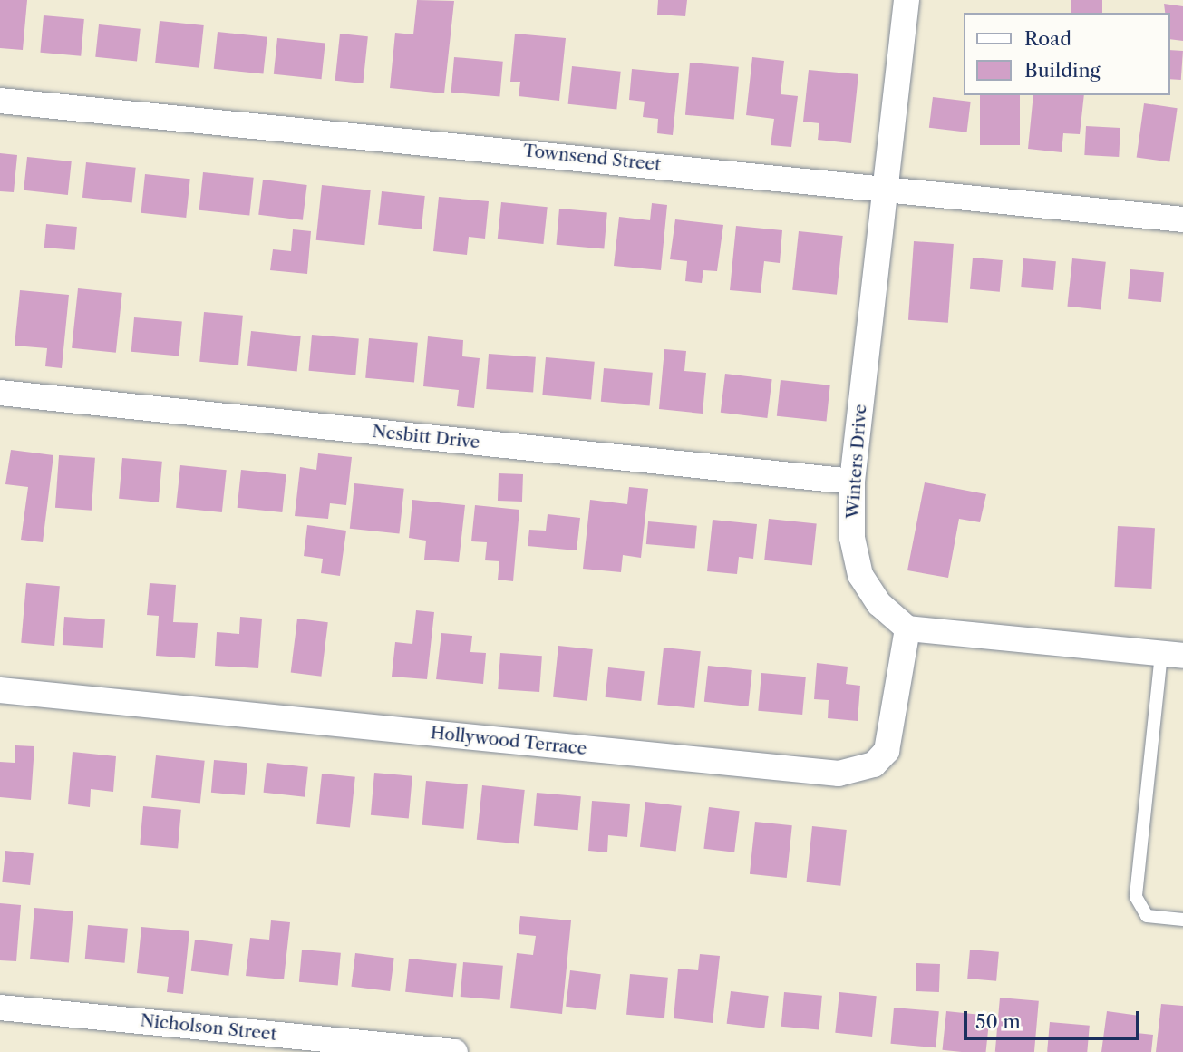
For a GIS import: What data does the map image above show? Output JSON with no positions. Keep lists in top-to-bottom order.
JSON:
{
  "streets": {
    "street": [
      "Townsend Street",
      "Nesbitt Drive",
      "Winters Drive",
      "Hollywood Terrace",
      "Nicholson Street"
    ]
  },
  "crossings": [
    ["Townsend Street", "Winters Drive"],
    ["Nesbitt Drive", "Winters Drive"],
    ["Winters Drive", "Hollywood Terrace"]
  ],
  "legend": ["Road", "Building"],
  "scale_bar": "50 m"
}
